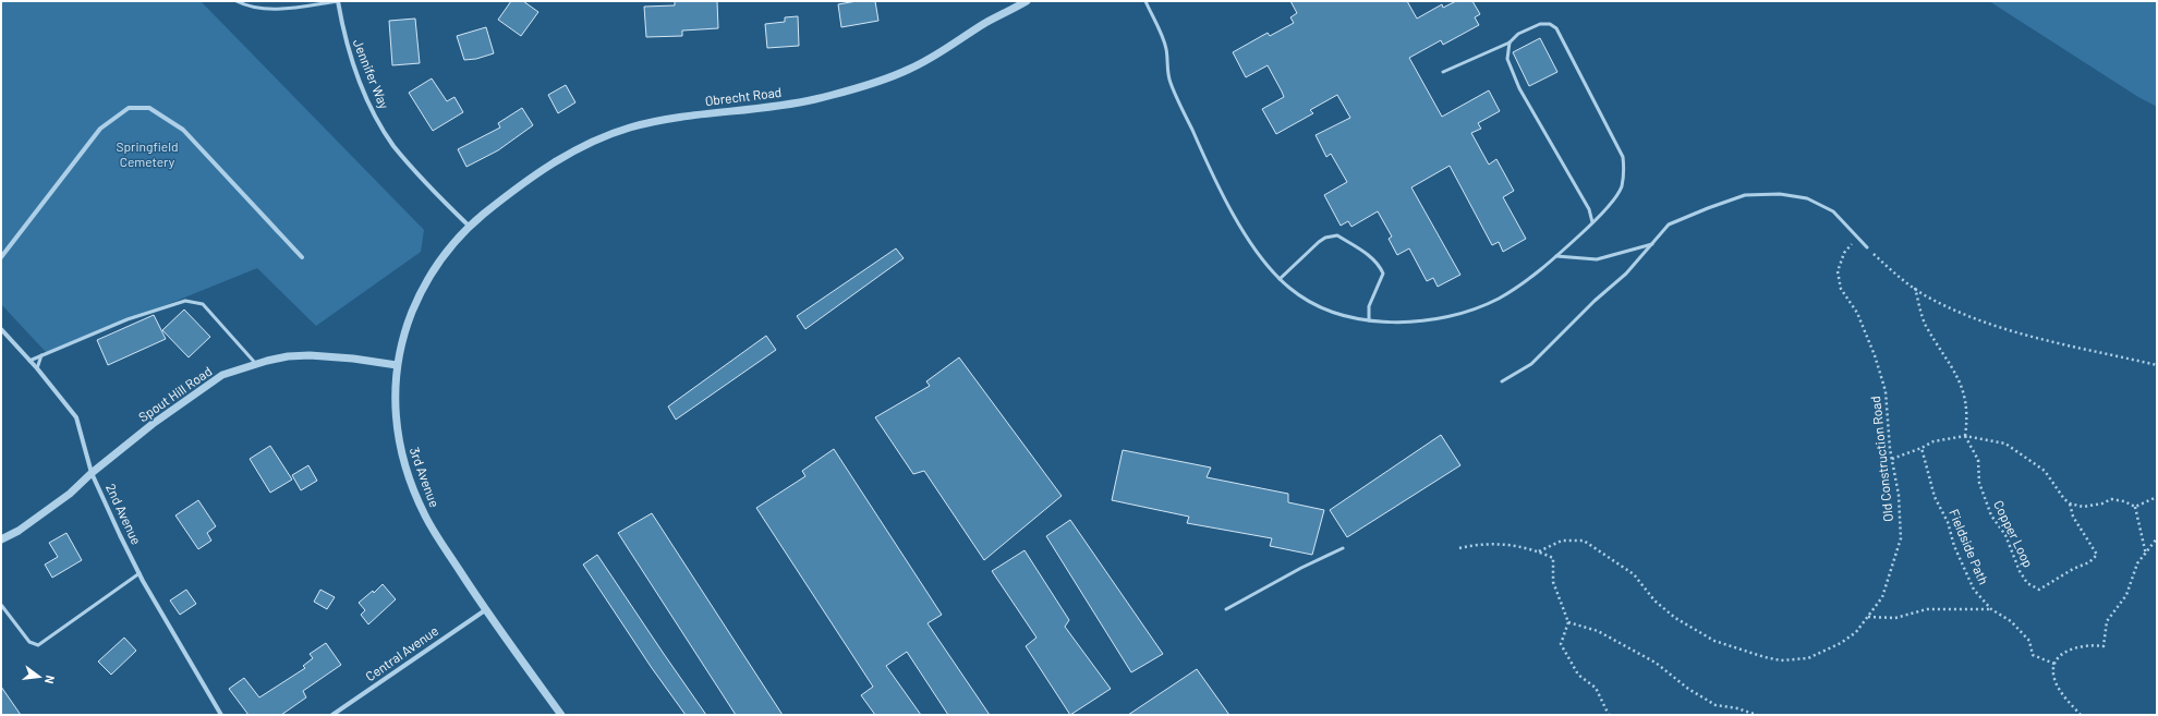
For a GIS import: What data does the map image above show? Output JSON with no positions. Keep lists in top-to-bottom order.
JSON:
{
  "streets": {
    "street": [
      "Jennifer Way",
      "Obrecht Road",
      "Spout Hill Road",
      "3rd Avenue",
      "2nd Avenue",
      "Central Avenue"
    ],
    "path": ["Old Construction Road", "Copper Loop", "Fieldside Path"]
  },
  "crossings": [
    ["Jennifer Way", "Obrecht Road"],
    ["Jennifer Way", "3rd Avenue"],
    ["Obrecht Road", "3rd Avenue"],
    ["Spout Hill Road", "3rd Avenue"],
    ["Spout Hill Road", "2nd Avenue"],
    ["3rd Avenue", "Central Avenue"]
  ],
  "parks": ["Springfield Cemetery"],
  "north": "right"
}
